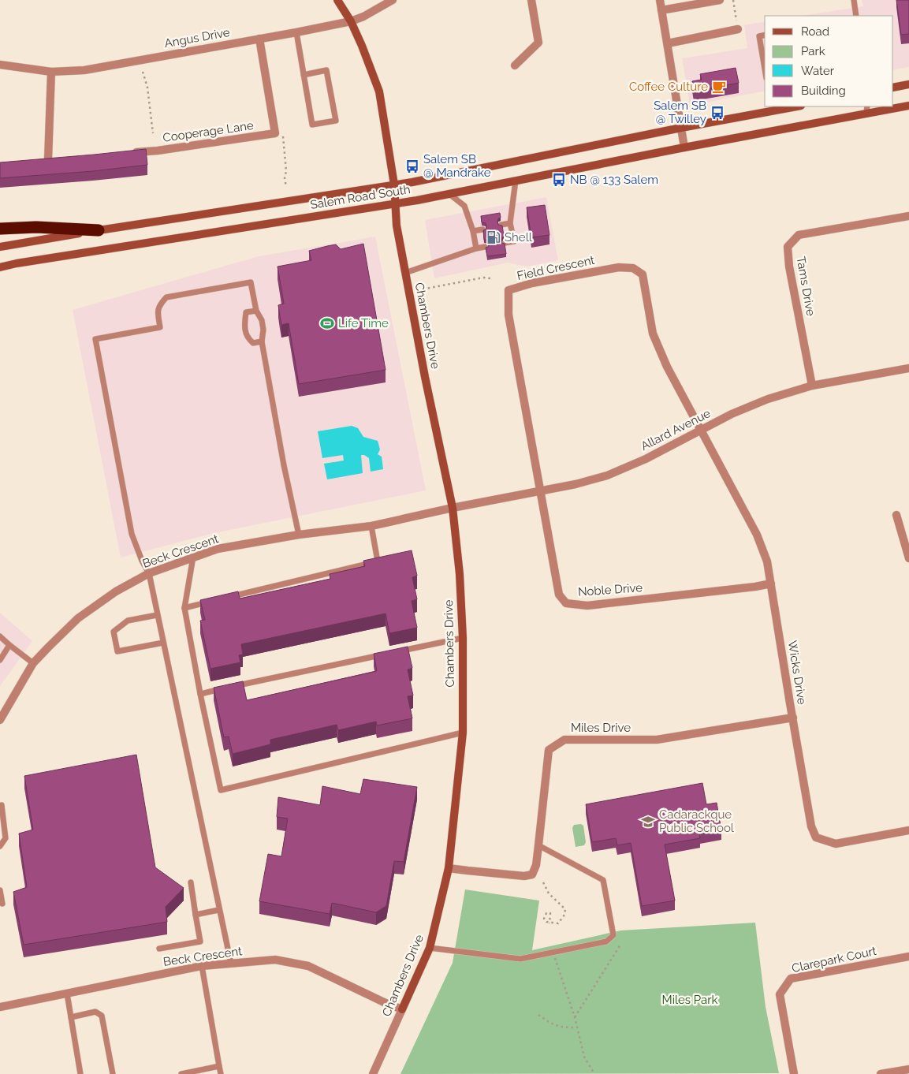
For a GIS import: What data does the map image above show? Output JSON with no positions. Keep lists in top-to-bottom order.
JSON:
{
  "streets": {
    "main road": ["Salem Road South", "Chambers Drive"],
    "street": [
      "Angus Drive",
      "Cooperage Lane",
      "Field Crescent",
      "Tams Drive",
      "Allard Avenue",
      "Beck Crescent",
      "Noble Drive",
      "Wicks Drive",
      "Miles Drive",
      "Clarepark Court"
    ]
  },
  "crossings": [
    ["Angus Drive", "Cooperage Lane"],
    ["Angus Drive", "Chambers Drive"],
    ["Salem Road South", "Chambers Drive"],
    ["Field Crescent", "Allard Avenue"],
    ["Field Crescent", "Noble Drive"],
    ["Field Crescent", "Wicks Drive"],
    ["Tams Drive", "Allard Avenue"],
    ["Chambers Drive", "Allard Avenue"],
    ["Chambers Drive", "Beck Crescent"],
    ["Chambers Drive", "Miles Drive"],
    ["Allard Avenue", "Beck Crescent"],
    ["Allard Avenue", "Noble Drive"],
    ["Allard Avenue", "Wicks Drive"],
    ["Noble Drive", "Wicks Drive"],
    ["Wicks Drive", "Miles Drive"]
  ],
  "parks": ["Miles Park"],
  "places": {
    "cafe": ["Coffee Culture"],
    "bus stop": ["Salem SB @ Twilley", "Salem SB @ Mandrake", "NB @ 133 Salem"],
    "fuel station": ["Shell"],
    "sports": ["Life Time"],
    "school or university": ["Cadarackque Public School"]
  },
  "legend": [
    "Road",
    "Park",
    "Water",
    "Building"
  ]
}
